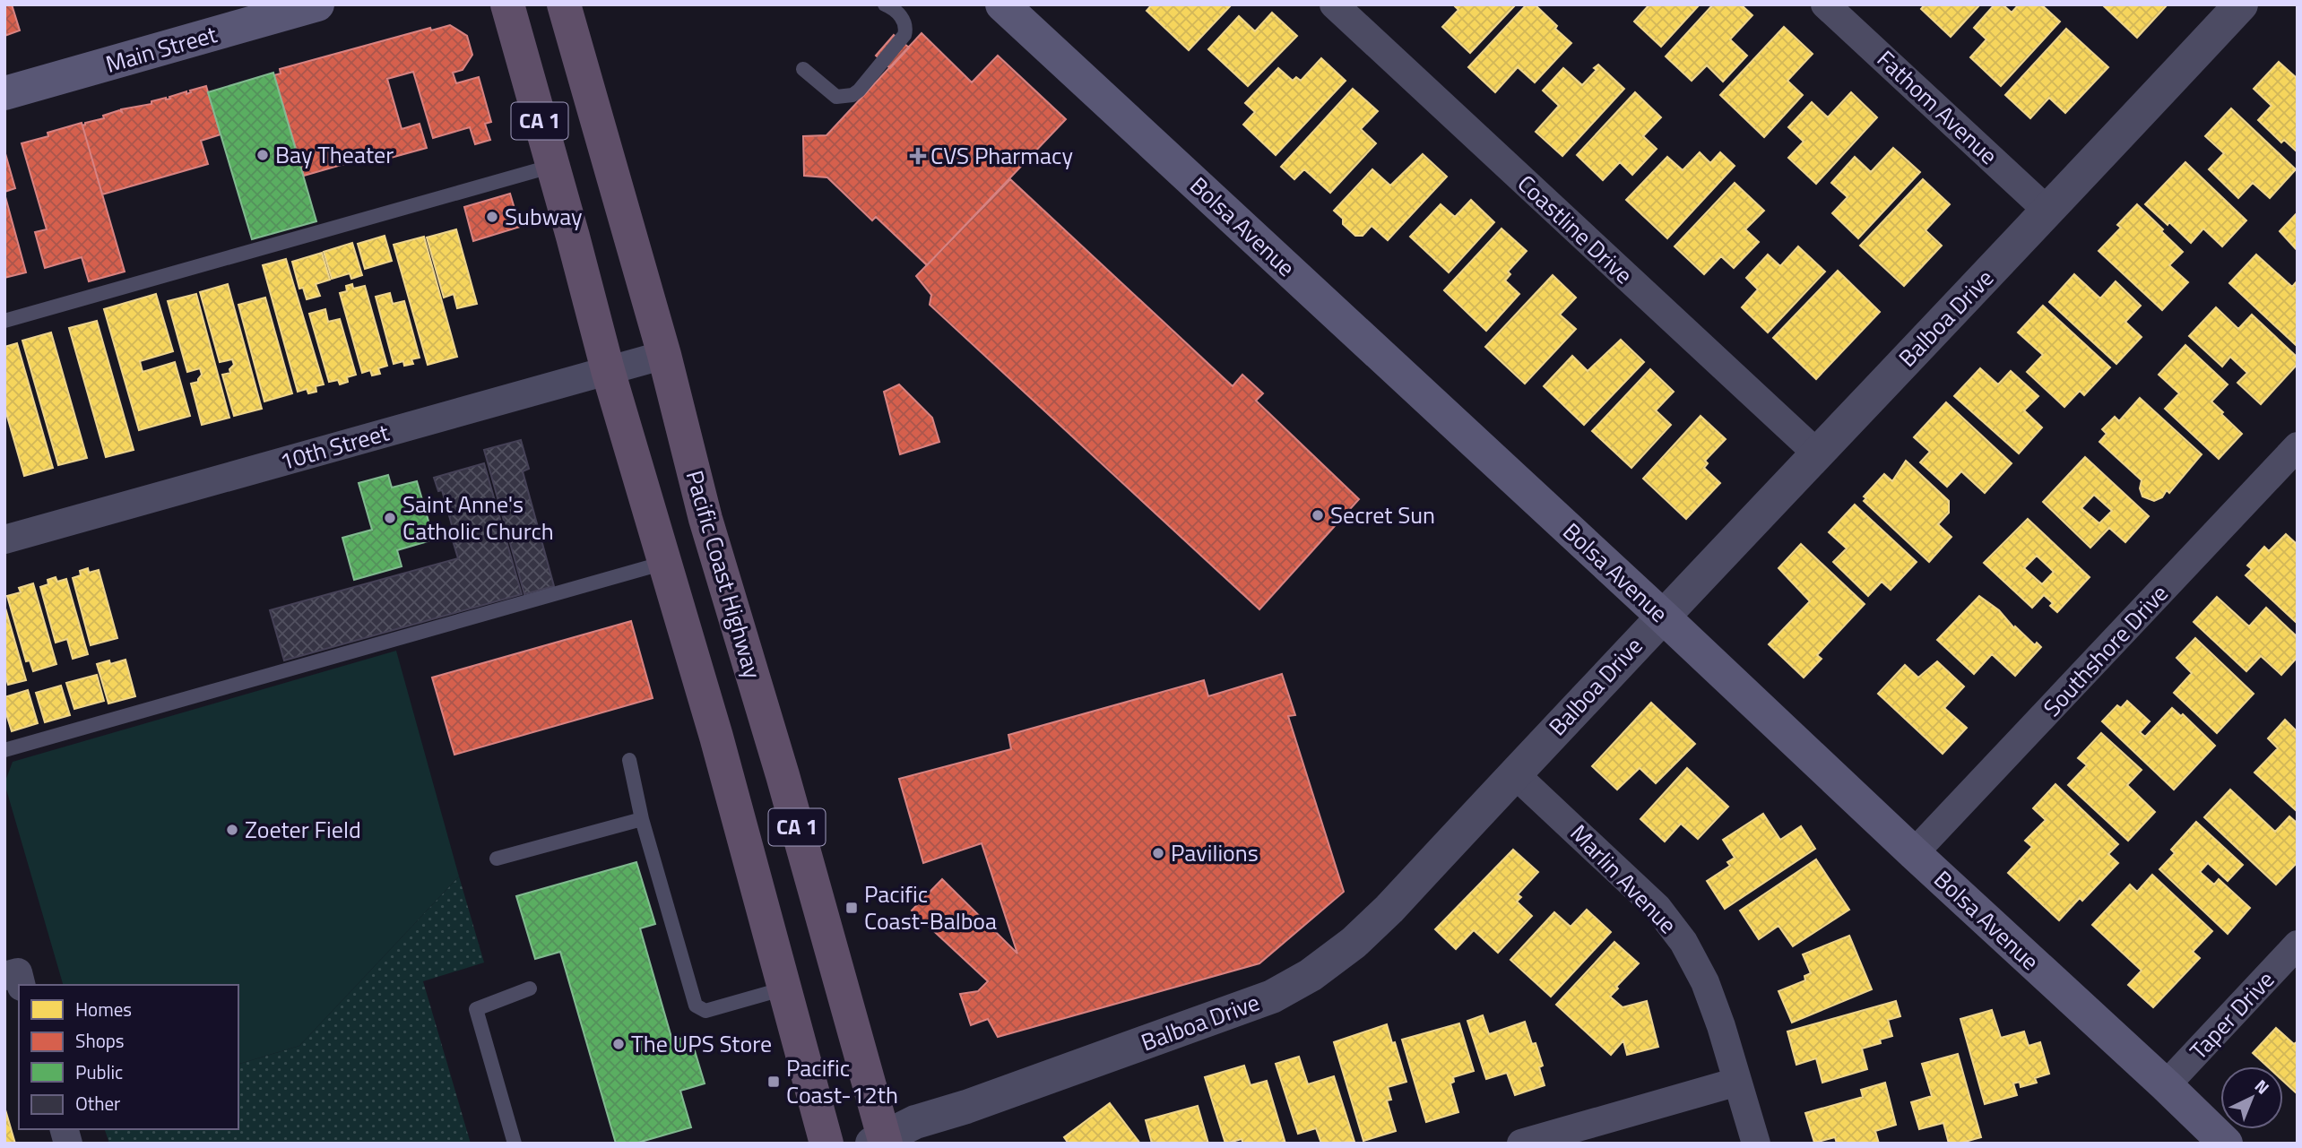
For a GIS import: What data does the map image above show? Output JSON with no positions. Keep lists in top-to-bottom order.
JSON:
{
  "streets": {
    "highway": ["CA 1", "Pacific Coast Highway"],
    "main road": ["Main Street", "Bolsa Avenue"],
    "street": [
      "Fathom Avenue",
      "Coastline Drive",
      "Balboa Drive",
      "10th Street",
      "Southshore Drive",
      "Marlin Avenue",
      "Taper Drive"
    ]
  },
  "crossings": [
    ["Fathom Avenue", "Balboa Drive"],
    ["CA 1", "10th Street"],
    ["Bolsa Avenue", "Balboa Drive"],
    ["Bolsa Avenue", "Southshore Drive"],
    ["Bolsa Avenue", "Taper Drive"],
    ["Coastline Drive", "Balboa Drive"],
    ["Balboa Drive", "Pacific Coast Highway"],
    ["Balboa Drive", "Marlin Avenue"],
    ["10th Street", "Pacific Coast Highway"]
  ],
  "places": {
    "other": [
      "Bay Theater",
      "Subway",
      "Secret Sun",
      "Saint Anne's Catholic Church",
      "Zoeter Field",
      "Pavilions",
      "The UPS Store"
    ],
    "health": ["CVS Pharmacy"],
    "transit": ["Pacific Coast-Balboa", "Pacific Coast-12th"]
  },
  "legend": [
    "Homes",
    "Shops",
    "Public",
    "Other"
  ],
  "north": "top right"
}
